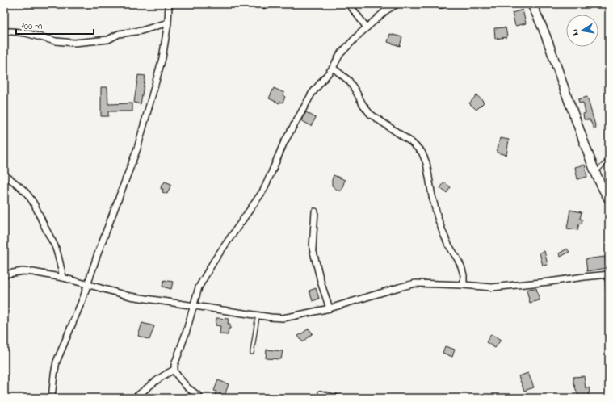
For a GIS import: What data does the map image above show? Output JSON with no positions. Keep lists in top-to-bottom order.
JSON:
{
  "scale_bar": "100 m",
  "north": "left"
}
